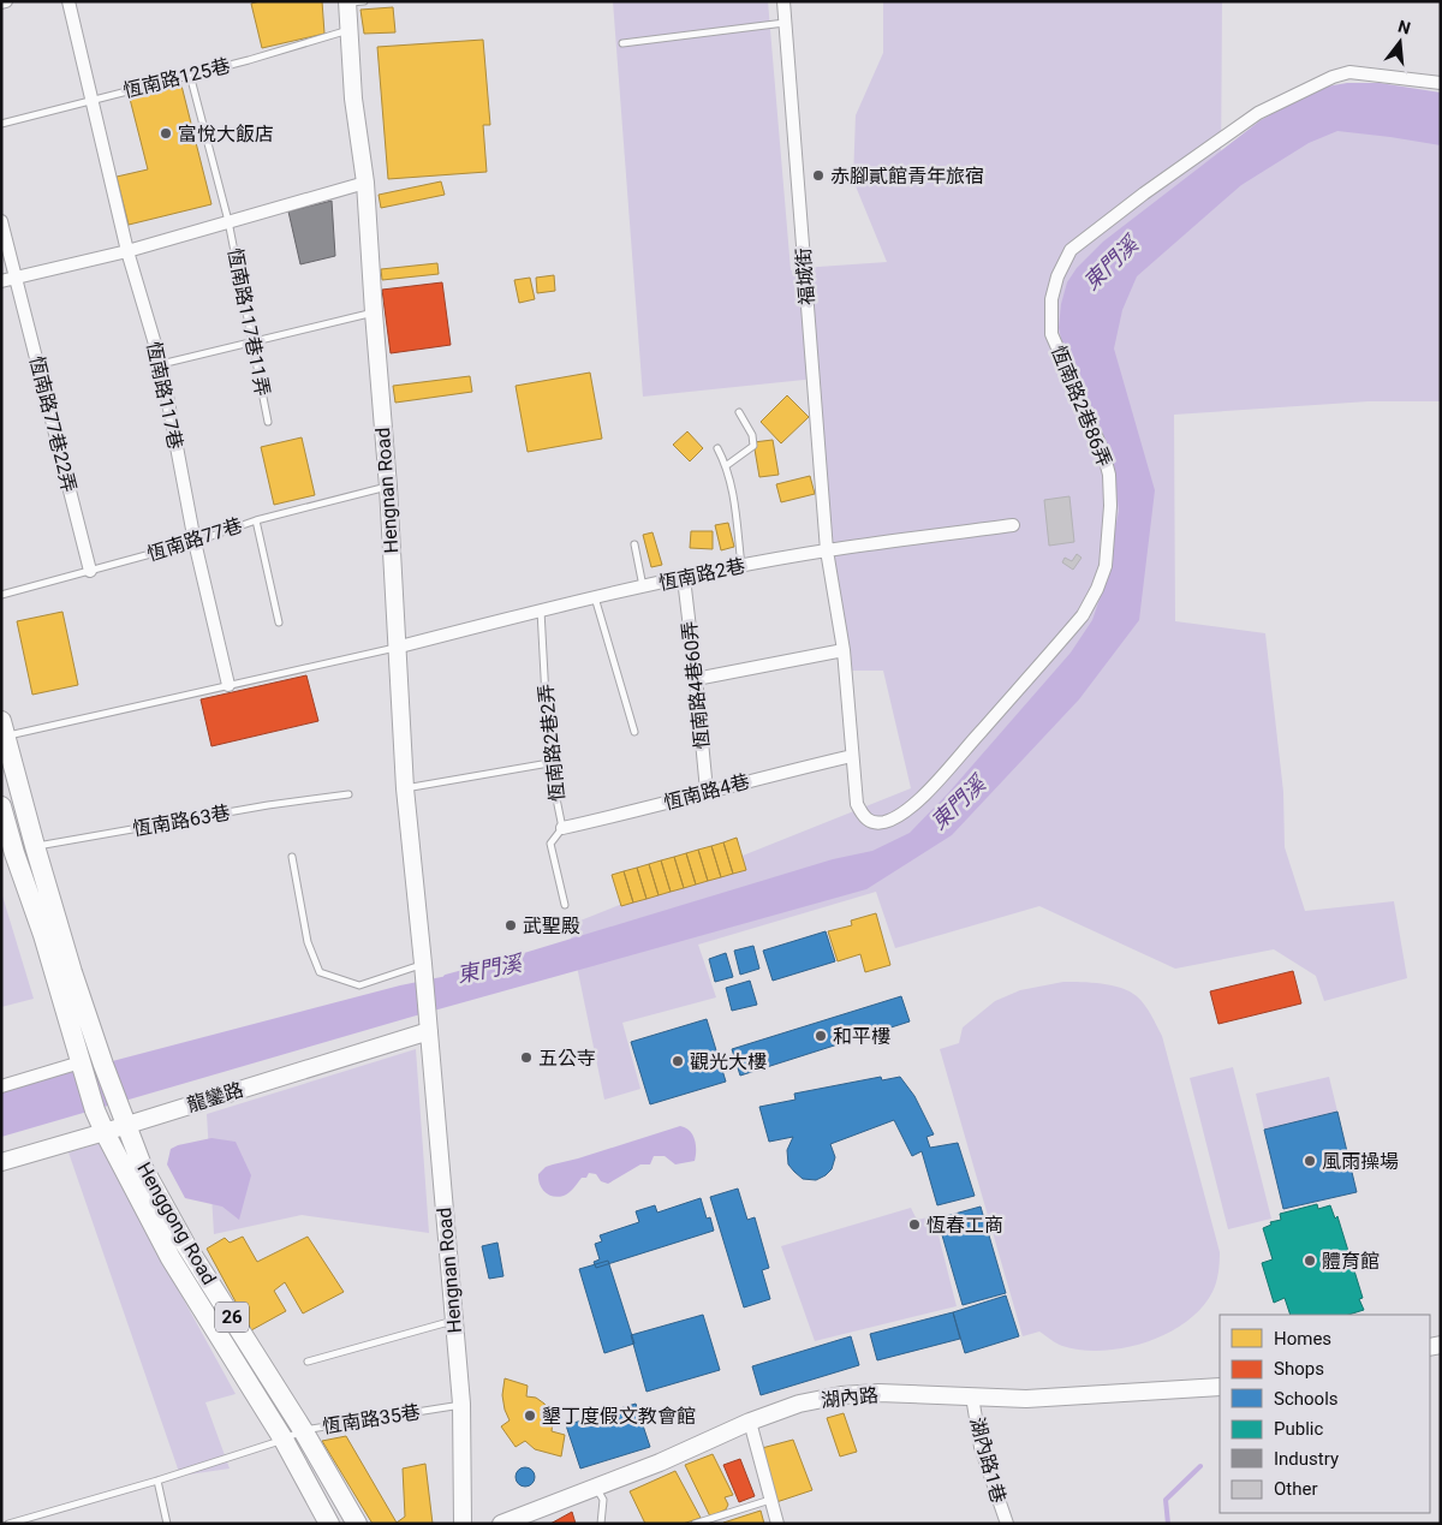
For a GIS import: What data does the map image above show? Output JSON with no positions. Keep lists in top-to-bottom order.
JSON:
{
  "streets": {
    "main road": ["Henggong Road", "26"],
    "street": [
      "福城街",
      "恆南路117巷",
      "恆南路2巷86弄",
      "恆南路77巷22弄",
      "Hengnan Road",
      "恆南路2巷",
      "恆南路4巷60弄",
      "恆南路4巷",
      "龍鑾路",
      "湖內路",
      "湖內路1巷"
    ],
    "lane": [
      "恆南路125巷",
      "恆南路117巷11弄",
      "恆南路77巷",
      "恆南路2巷2弄",
      "恆南路63巷",
      "恆南路35巷"
    ]
  },
  "crossings": [
    ["恆南路125巷", "恆南路117巷11弄"],
    ["恆南路125巷", "恆南路117巷"],
    ["恆南路125巷", "Hengnan Road"],
    ["福城街", "恆南路2巷86弄"],
    ["福城街", "恆南路2巷"],
    ["恆南路117巷", "恆南路77巷"],
    ["恆南路2巷86弄", "恆南路2巷"],
    ["恆南路2巷86弄", "恆南路4巷"],
    ["恆南路77巷22弄", "恆南路77巷"],
    ["Hengnan Road", "恆南路77巷"],
    ["Hengnan Road", "恆南路2巷"],
    ["Hengnan Road", "龍鑾路"],
    ["Hengnan Road", "恆南路35巷"],
    ["恆南路2巷", "恆南路4巷60弄"],
    ["恆南路2巷", "恆南路2巷2弄"],
    ["恆南路4巷60弄", "恆南路4巷"],
    ["恆南路2巷2弄", "恆南路4巷"],
    ["恆南路63巷", "Henggong Road"],
    ["恆南路63巷", "26"],
    ["龍鑾路", "Henggong Road"],
    ["Henggong Road", "26"],
    ["Henggong Road", "恆南路35巷"],
    ["湖內路", "湖內路1巷"]
  ],
  "water": ["東門溪"],
  "places": [
    "富悅大飯店",
    "赤腳貳館青年旅宿",
    "武聖殿",
    "和平樓",
    "五公寺",
    "觀光大樓",
    "風雨操場",
    "恆春工商",
    "體育館",
    "墾丁度假文教會館"
  ],
  "legend": [
    "Homes",
    "Shops",
    "Schools",
    "Public",
    "Industry",
    "Other"
  ],
  "north": "top"
}
